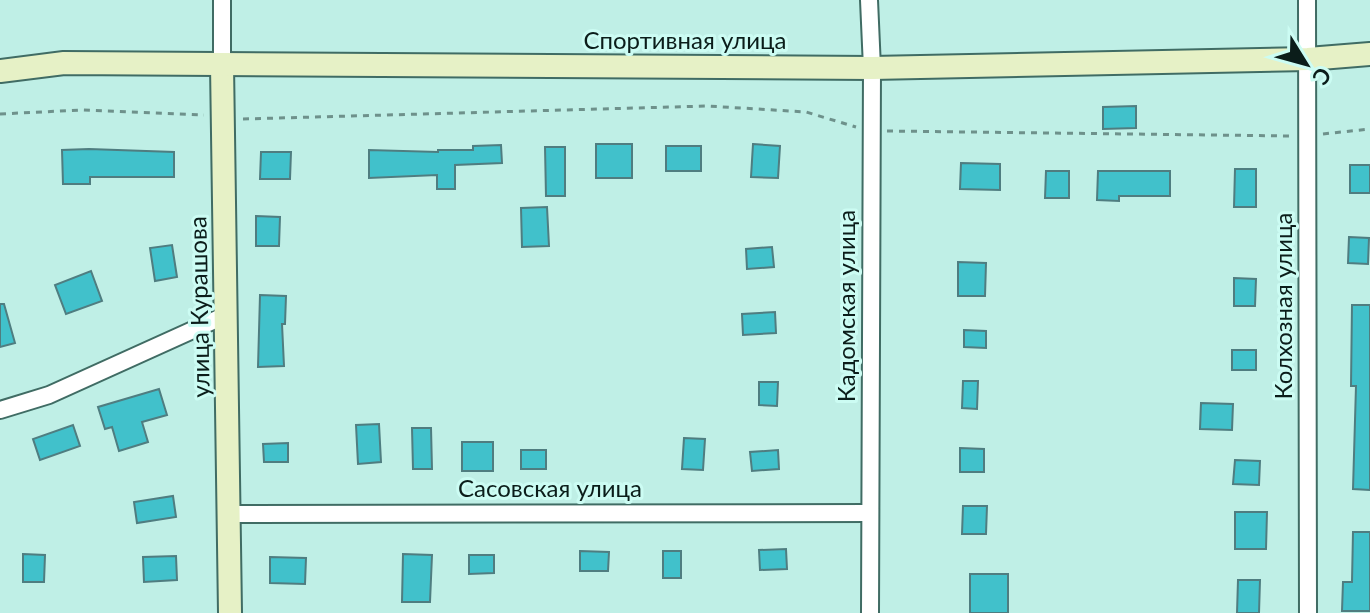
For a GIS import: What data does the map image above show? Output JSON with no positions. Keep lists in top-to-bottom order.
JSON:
{
  "streets": {
    "street": [
      "Спортивная улица",
      "Кадомская улица",
      "Колхозная улица",
      "улица Курашова",
      "Сасовская улица"
    ]
  },
  "crossings": [
    ["Спортивная улица", "Кадомская улица"],
    ["Спортивная улица", "Колхозная улица"],
    ["Спортивная улица", "улица Курашова"],
    ["Кадомская улица", "Сасовская улица"],
    ["улица Курашова", "Сасовская улица"]
  ],
  "north": "bottom right"
}
